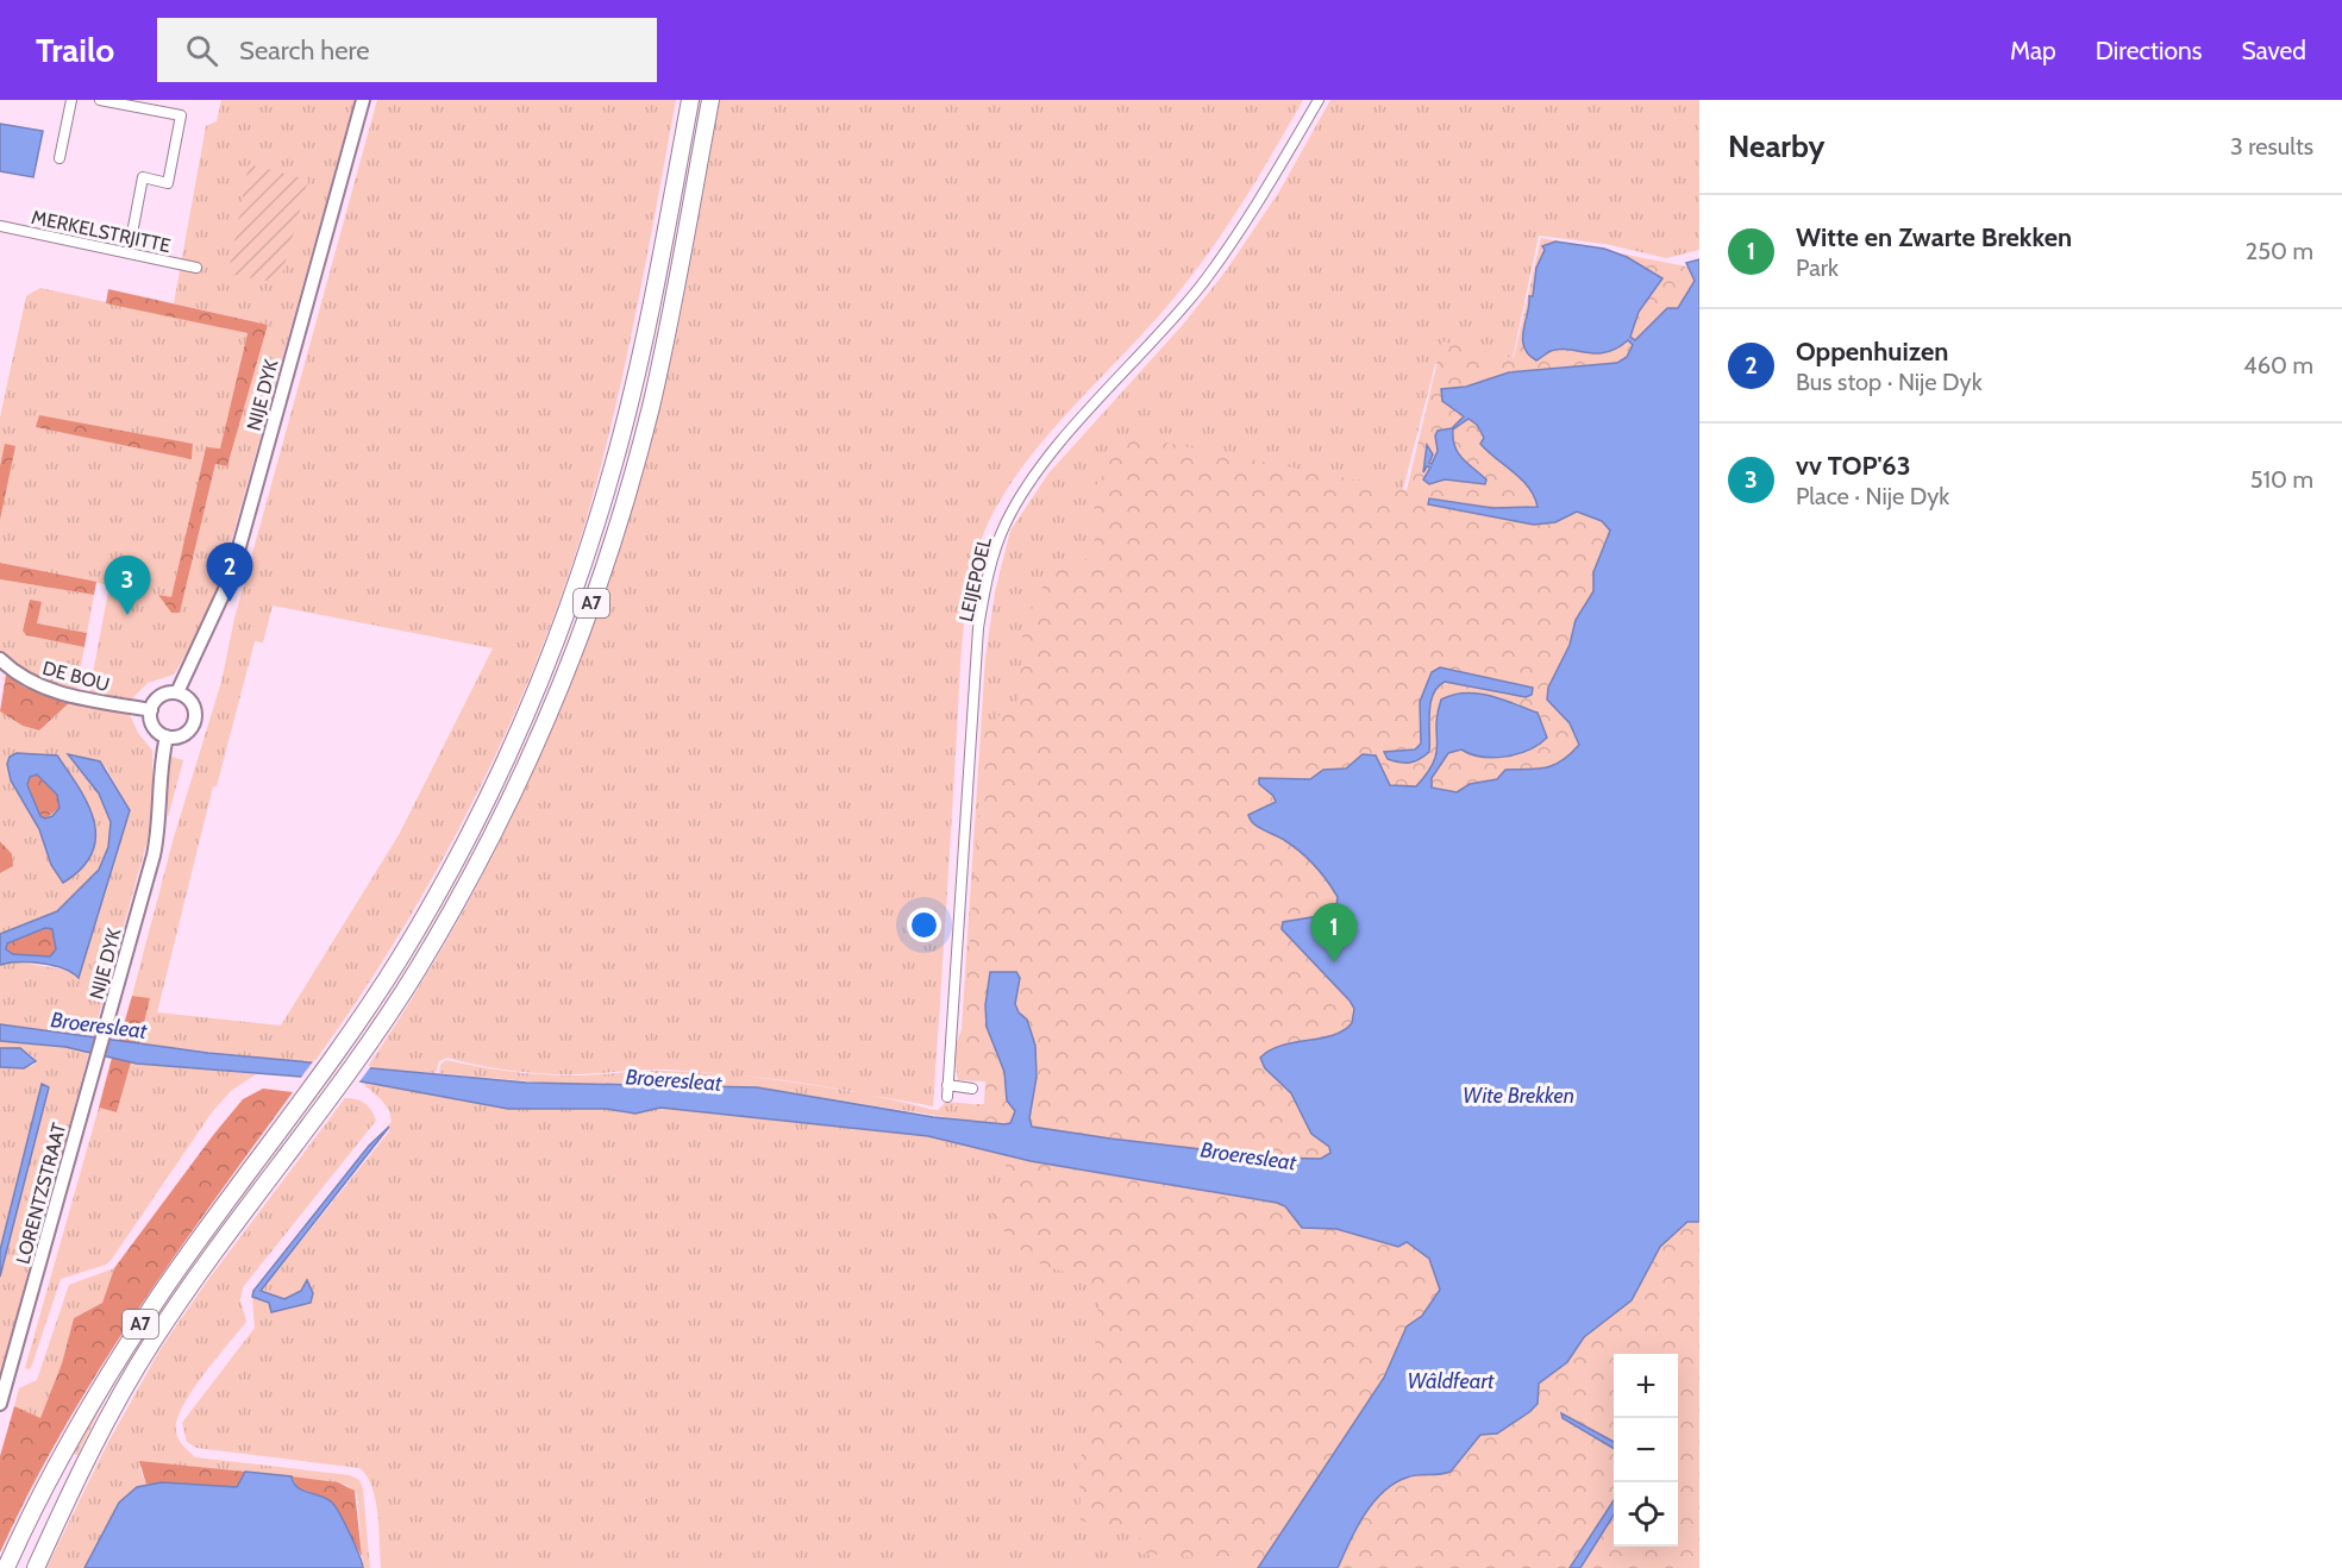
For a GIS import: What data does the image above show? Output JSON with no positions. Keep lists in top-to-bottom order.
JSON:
{
  "streets": {
    "highway": ["A7"],
    "street": [
      "MERKELSTRJITTE",
      "NIJE DYK",
      "LEIJEPOEL",
      "DE BOU",
      "LORENTZSTRAAT"
    ]
  },
  "crossings": [
    ["NIJE DYK", "DE BOU"],
    ["NIJE DYK", "LORENTZSTRAAT"]
  ],
  "water": ["Broeresleat", "Wite Brekken", "Wâldfeart"],
  "page": {
    "header": "Trailo",
    "search": "Search here",
    "nav": ["Map", "Directions", "Saved"],
    "heading": ["Nearby", "3 results"],
    "list": [
      {
        "mark": "1",
        "name": "Witte en Zwarte Brekken",
        "note": "Park",
        "value": "250 m"
      },
      {
        "mark": "2",
        "name": "Oppenhuizen",
        "note": "Bus stop · Nije Dyk",
        "value": "460 m"
      },
      {
        "mark": "3",
        "name": "vv TOP'63",
        "note": "Place · Nije Dyk",
        "value": "510 m"
      }
    ],
    "pins": ["2", "3", "1"],
    "map_buttons": ["+", "−"]
  }
}
